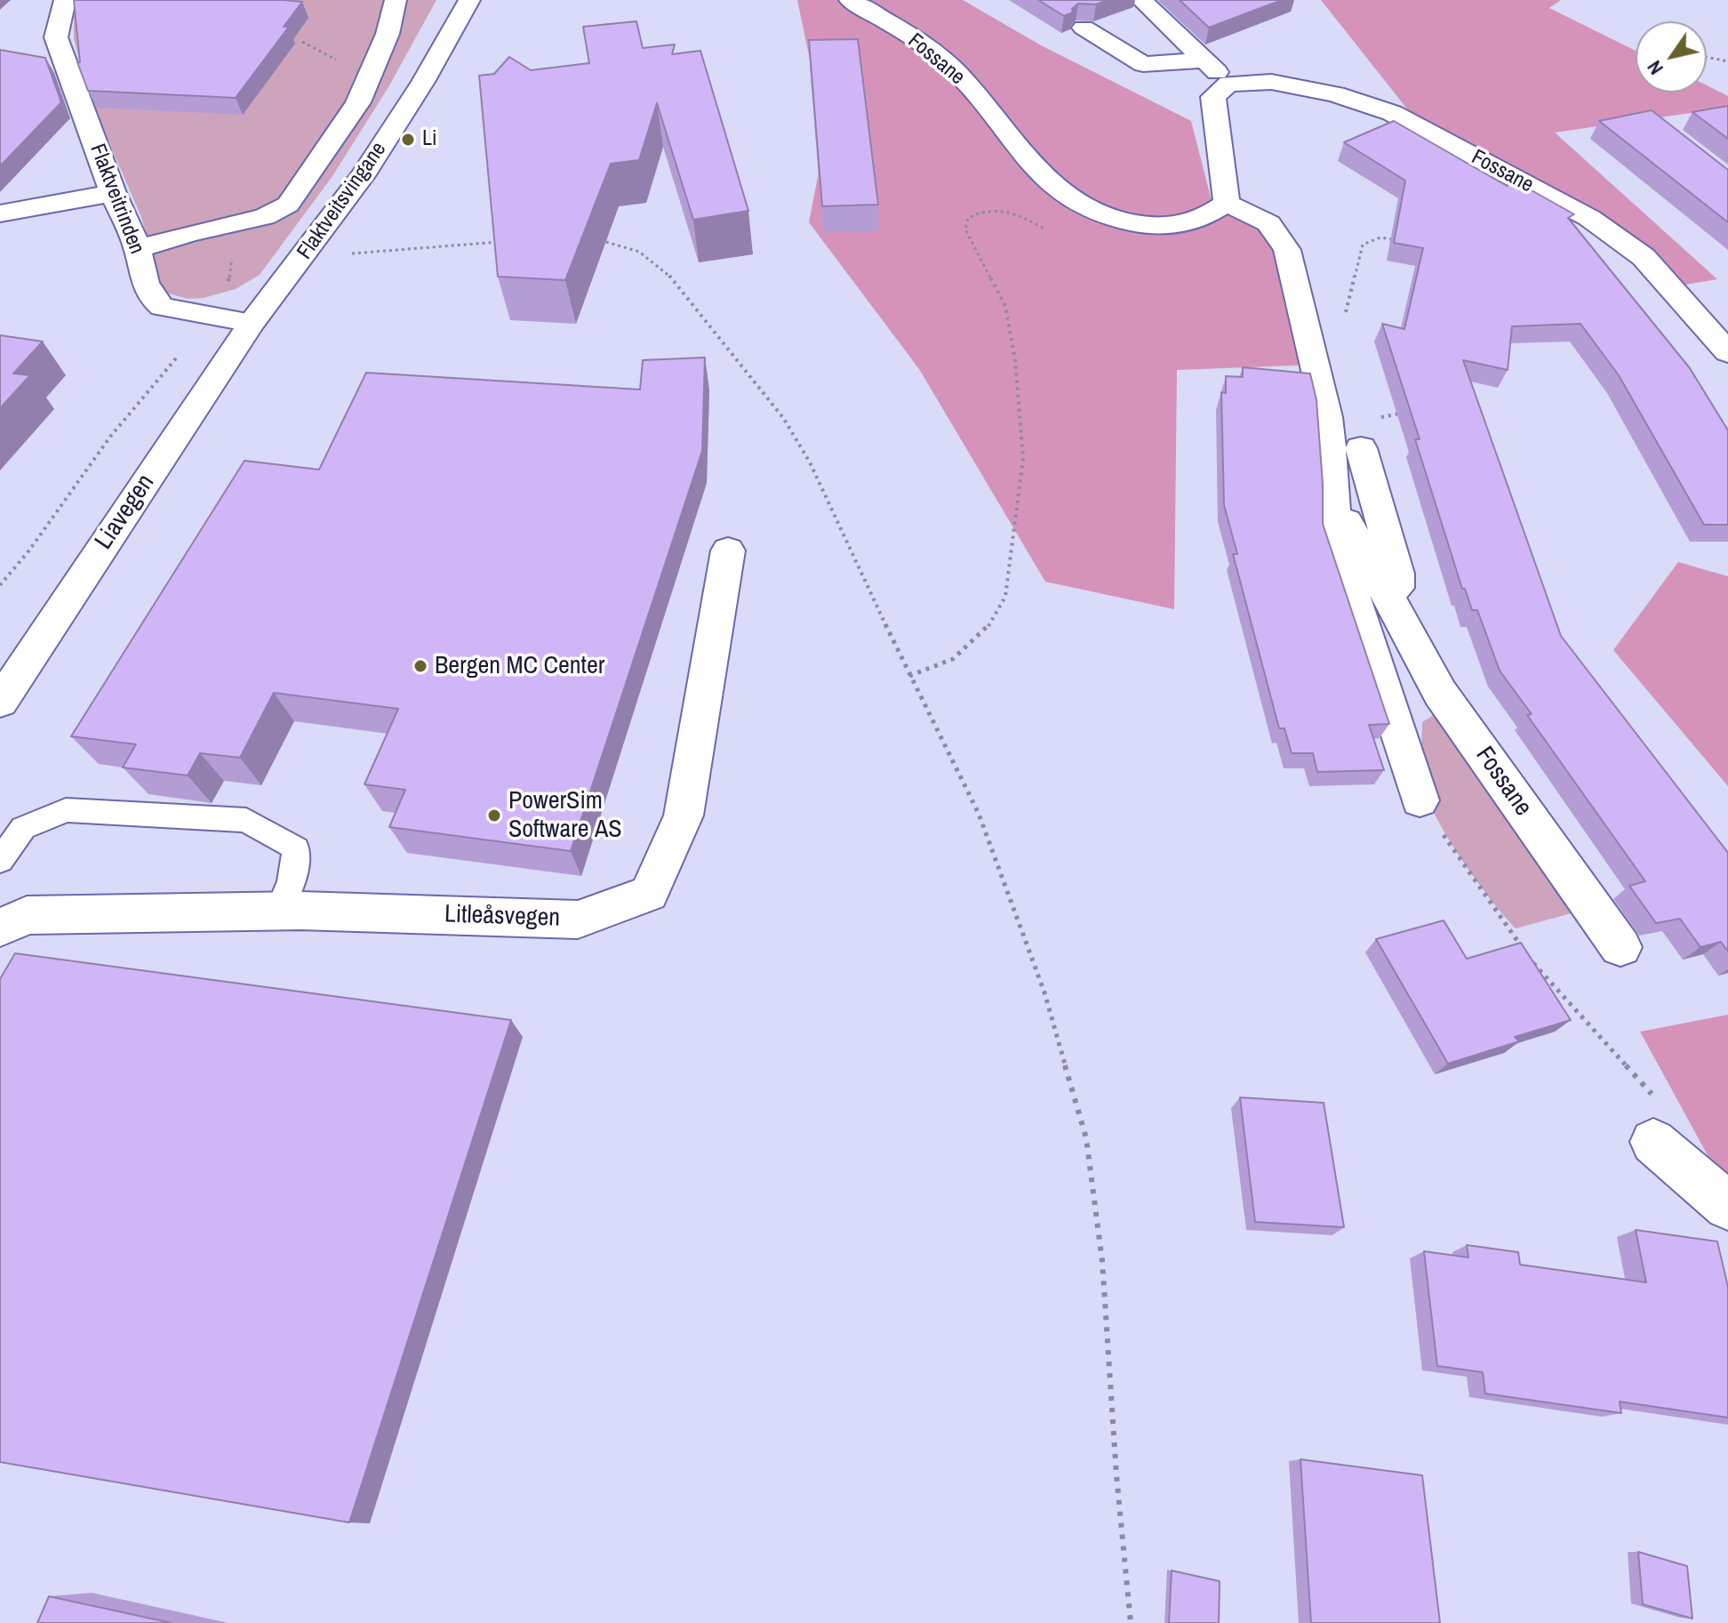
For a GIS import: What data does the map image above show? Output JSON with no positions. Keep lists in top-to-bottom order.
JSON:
{
  "streets": {
    "street": [
      "Fossane",
      "Flaktveitrinden",
      "Flaktveitsvingane",
      "Liavegen",
      "Litleåsvegen"
    ]
  },
  "crossings": [
    ["Flaktveitrinden", "Flaktveitsvingane"],
    ["Flaktveitrinden", "Liavegen"],
    ["Flaktveitsvingane", "Liavegen"]
  ],
  "places": ["Li", "Bergen MC Center", "PowerSim Software AS"],
  "north": "bottom left"
}
